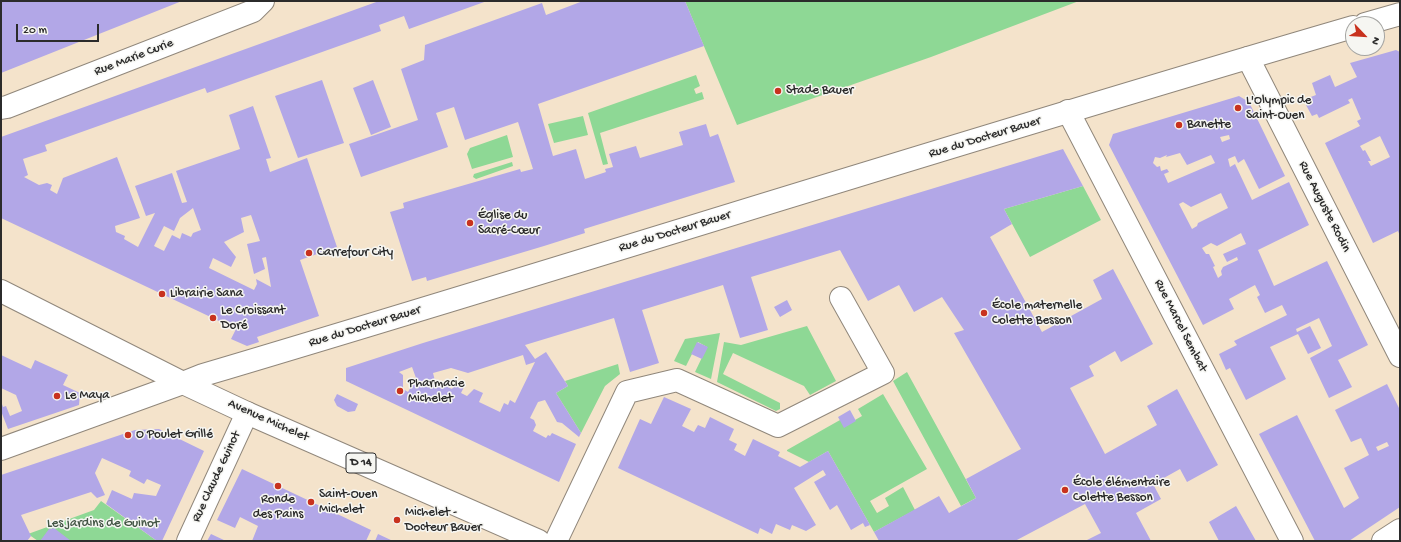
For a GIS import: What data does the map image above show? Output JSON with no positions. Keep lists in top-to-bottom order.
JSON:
{
  "streets": {
    "street": [
      "Rue Marie Curie",
      "Rue du Docteur Bauer",
      "Rue Auguste Rodin",
      "Rue Marcel Sembat",
      "Avenue Michelet",
      "D 14",
      "Rue Claude Guinot"
    ]
  },
  "crossings": [
    ["Rue du Docteur Bauer", "Rue Auguste Rodin"],
    ["Rue du Docteur Bauer", "Rue Marcel Sembat"],
    ["Rue du Docteur Bauer", "Avenue Michelet"],
    ["Avenue Michelet", "Rue Claude Guinot"]
  ],
  "parks": ["Les jardins de Guinot"],
  "places": [
    "Stade Bauer",
    "L'Olympic de Saint-Ouen",
    "Banette",
    "Église du Sacré-Cœur",
    "Carrefour City",
    "Librairie Sana",
    "École maternelle Colette Besson",
    "Le Croissant Doré",
    "Pharmacie Michelet",
    "Le Maya",
    "O Poulet Grillé",
    "Ronde des Pains",
    "École élémentaire Colette Besson",
    "Saint-Ouen Michelet",
    "Michelet - Docteur Bauer"
  ],
  "scale_bar": "20 m",
  "north": "bottom right"
}
